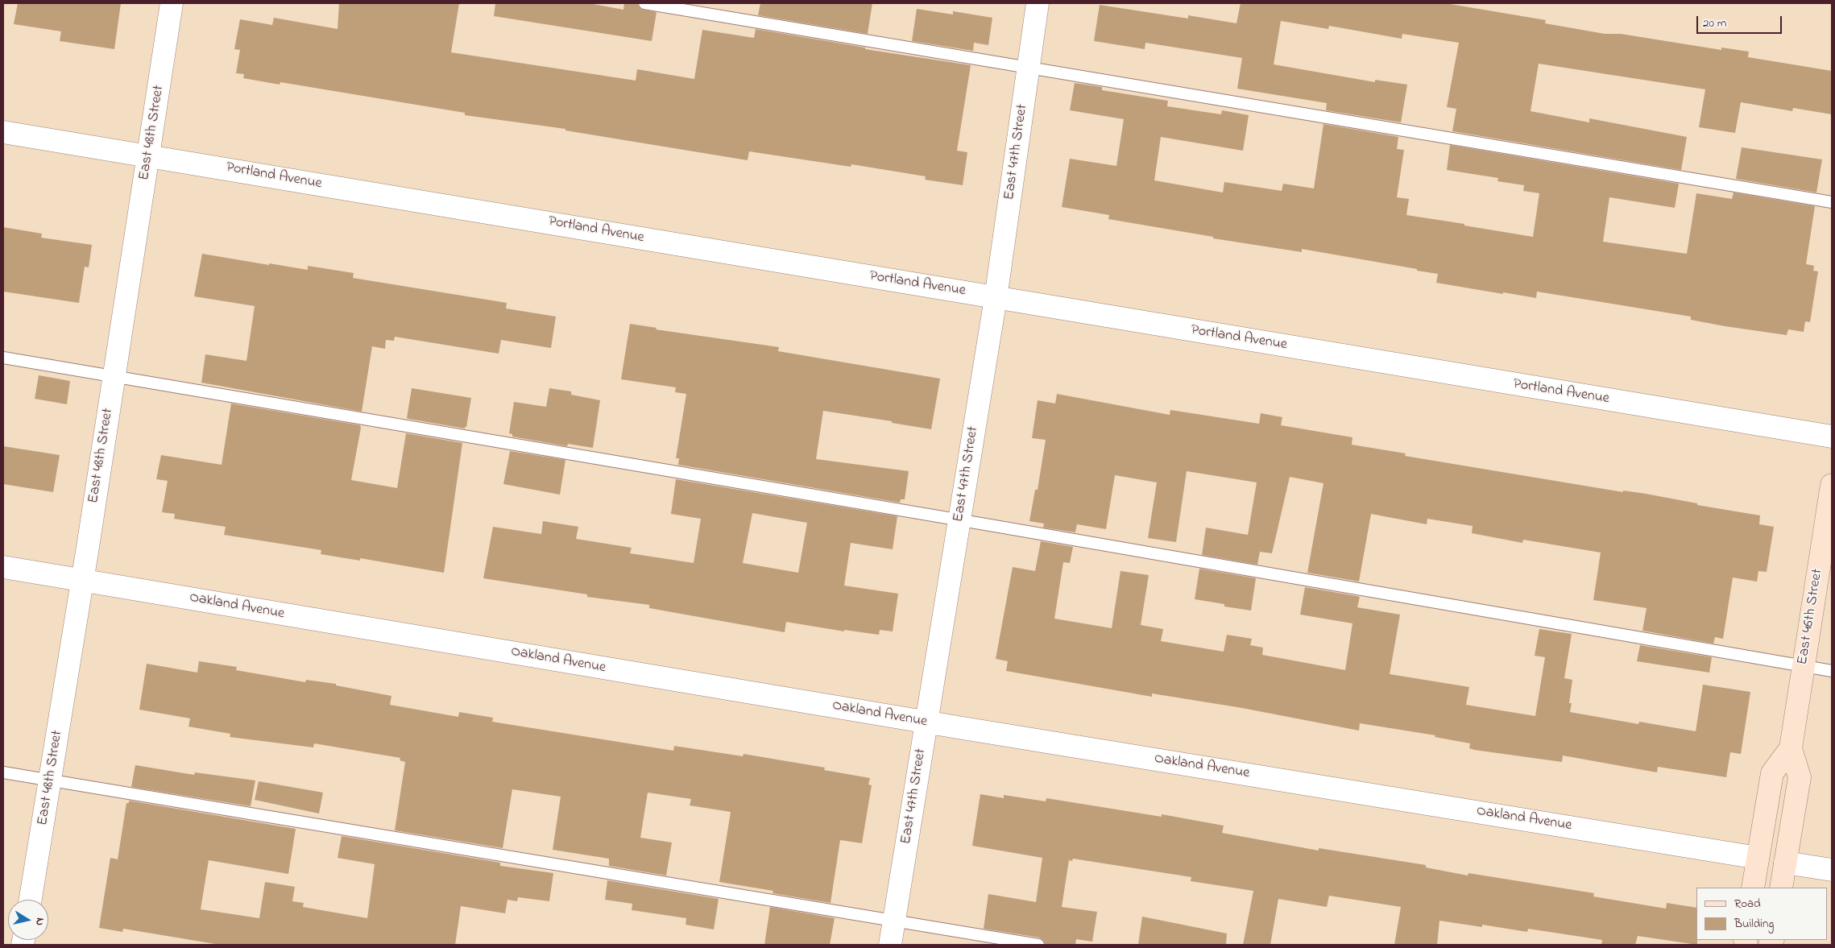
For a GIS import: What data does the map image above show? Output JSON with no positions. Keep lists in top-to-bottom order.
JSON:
{
  "streets": {
    "main road": ["East 46th Street"],
    "street": [
      "East 48th Street",
      "East 47th Street",
      "Portland Avenue",
      "Oakland Avenue"
    ]
  },
  "crossings": [
    ["East 48th Street", "Portland Avenue"],
    ["East 48th Street", "Oakland Avenue"],
    ["East 47th Street", "Portland Avenue"],
    ["East 47th Street", "Oakland Avenue"],
    ["Oakland Avenue", "East 46th Street"]
  ],
  "legend": ["Road", "Building"],
  "scale_bar": "20 m",
  "north": "right"
}
